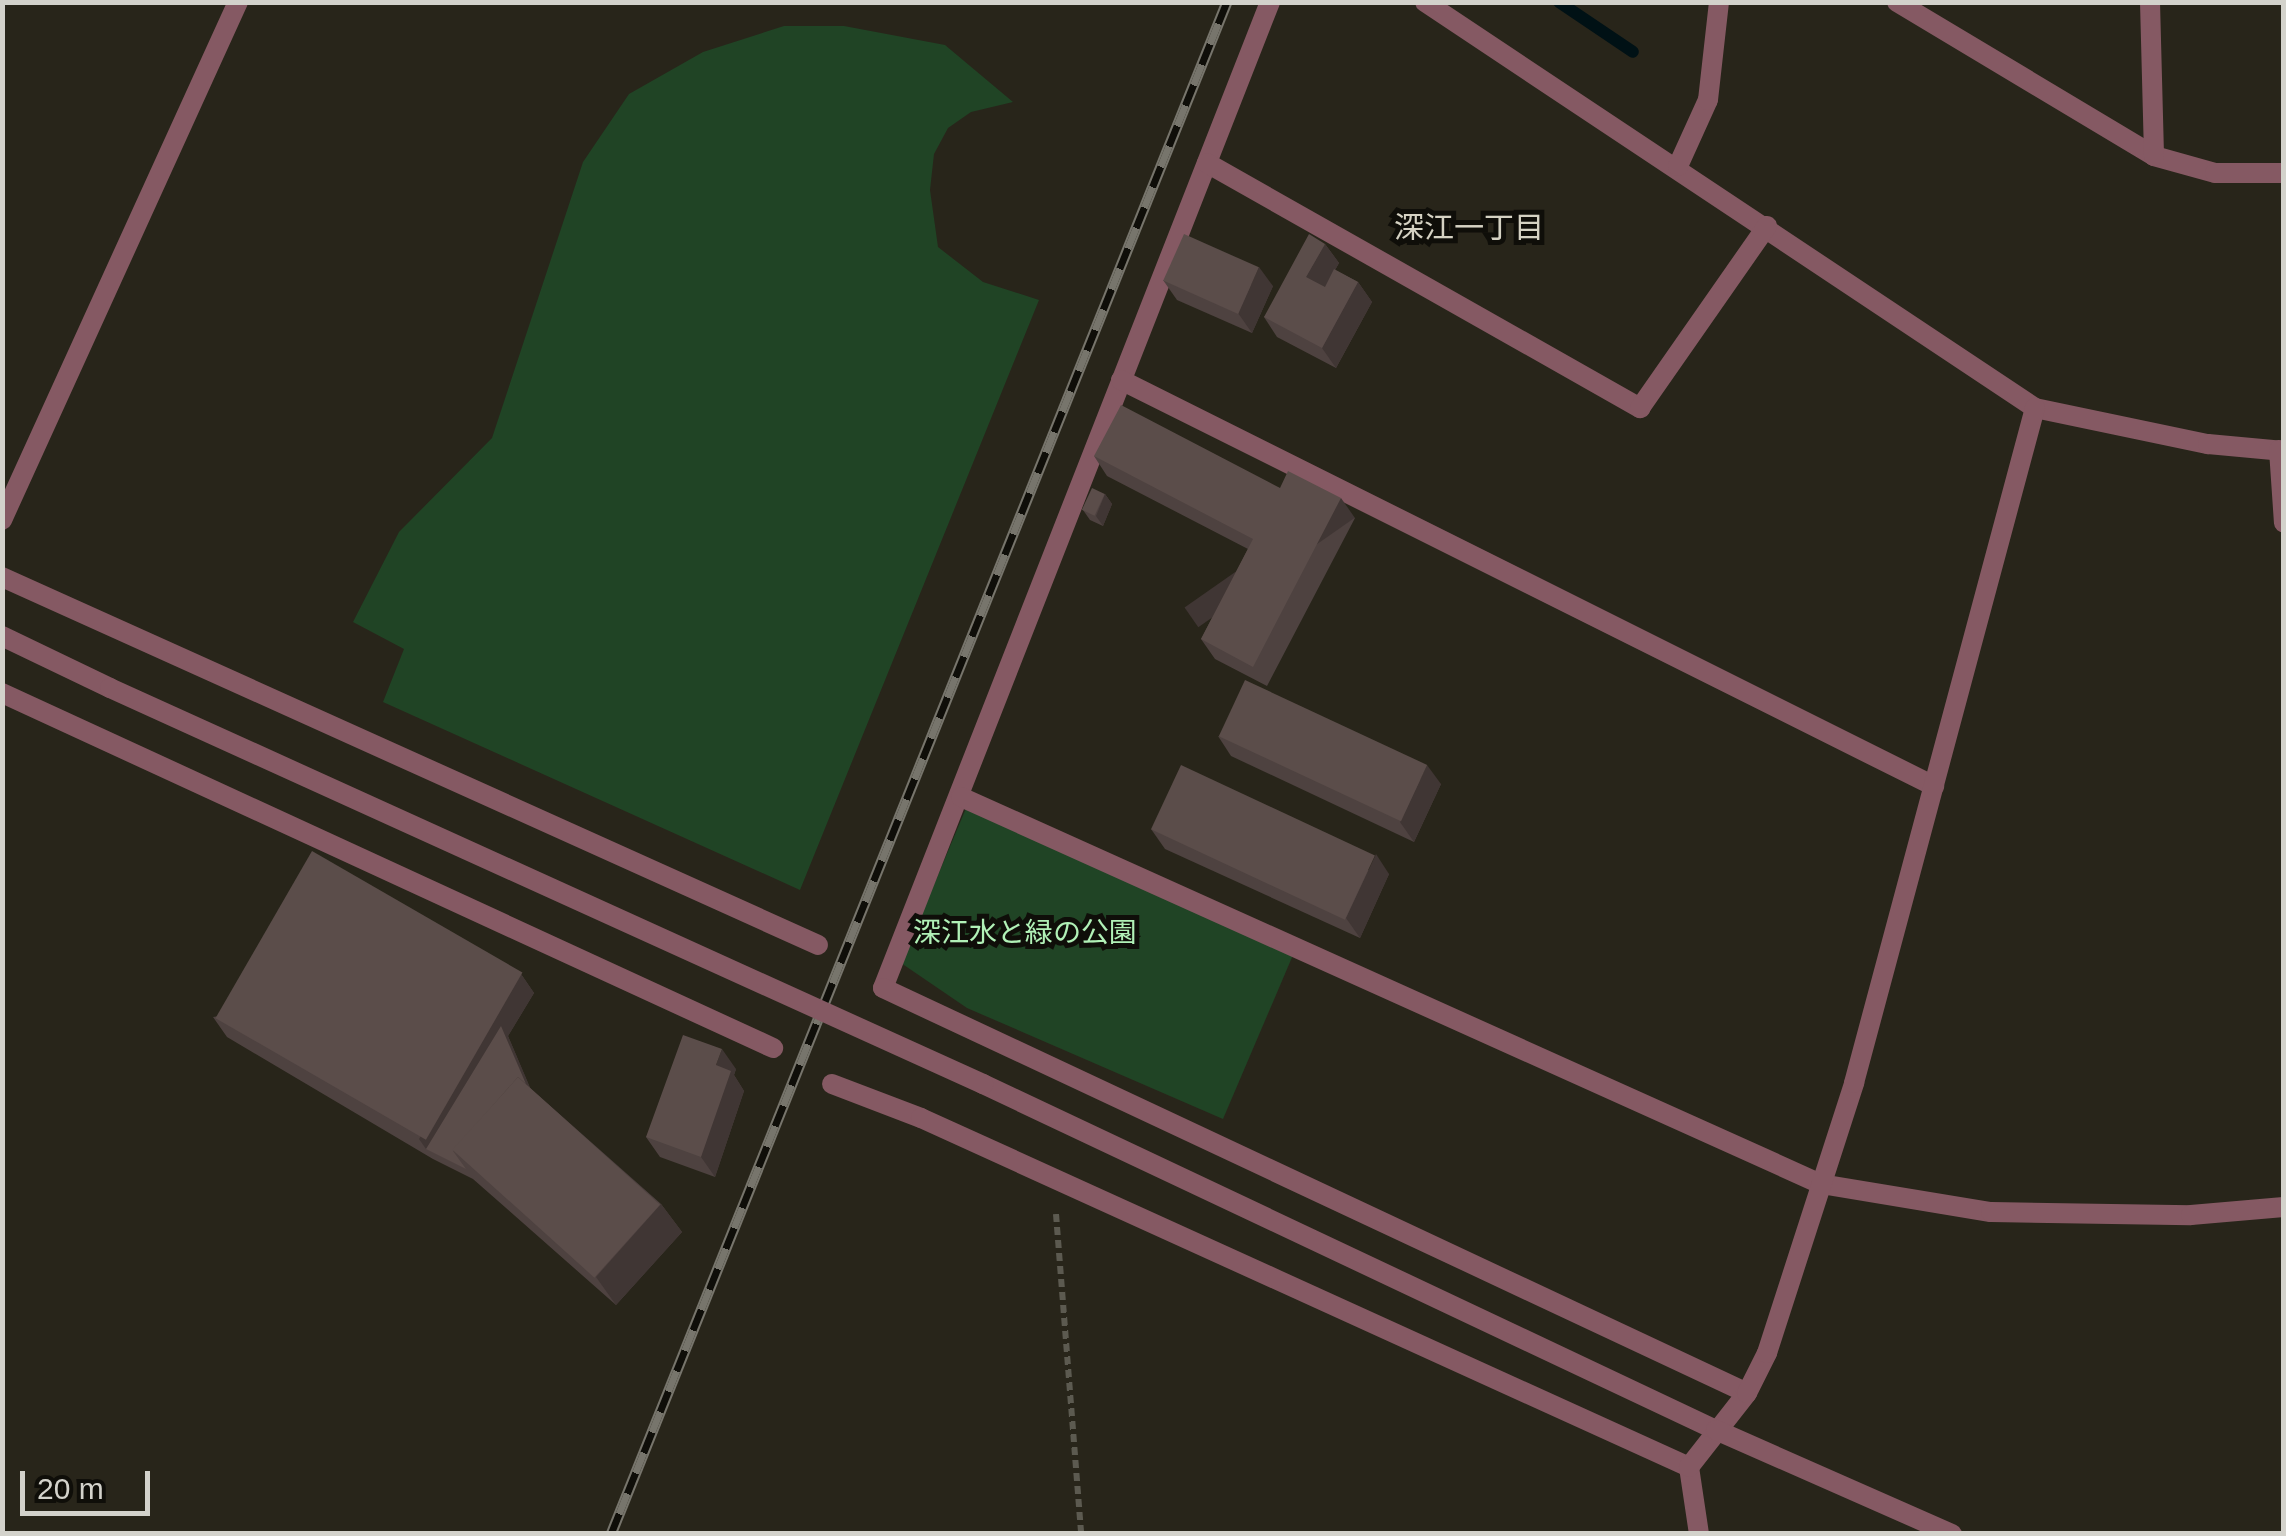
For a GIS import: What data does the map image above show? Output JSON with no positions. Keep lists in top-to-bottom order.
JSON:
{
  "districts": ["深江一丁目"],
  "parks": ["深江水と緑の公園"],
  "scale_bar": "20 m"
}
